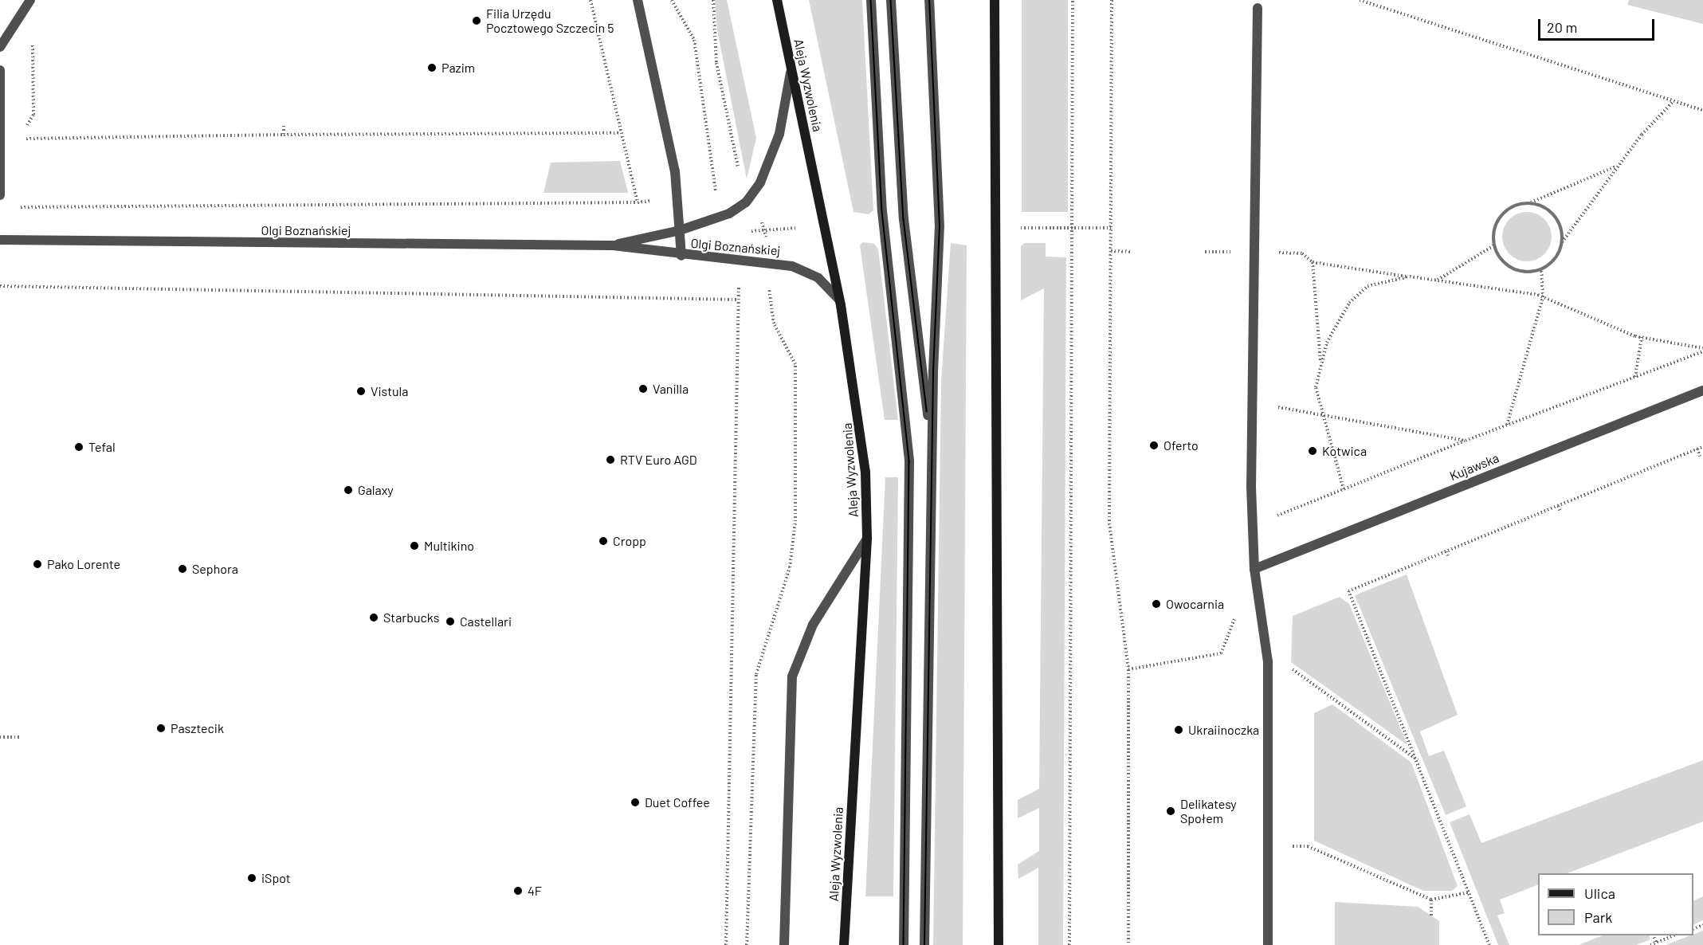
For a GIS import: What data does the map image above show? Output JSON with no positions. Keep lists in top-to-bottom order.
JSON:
{
  "streets": {
    "street": ["Aleja Wyzwolenia", "Olgi Boznańskiej", "Kujawska"]
  },
  "crossings": [
    ["Aleja Wyzwolenia", "Olgi Boznańskiej"]
  ],
  "places": [
    "Filia Urzędu Pocztowego Szczecin 5",
    "Pazim",
    "Vanilla",
    "Vistula",
    "Oferto",
    "Tefal",
    "Kotwica",
    "RTV Euro AGD",
    "Galaxy",
    "Cropp",
    "Multikino",
    "Pako Lorente",
    "Sephora",
    "Owocarnia",
    "Starbucks",
    "Castellari",
    "Pasztecik",
    "Ukraiinoczka",
    "Duet Coffee",
    "Delikatesy Społem",
    "iSpot",
    "4F"
  ],
  "legend": ["Ulica", "Park"],
  "scale_bar": "20 m"
}
